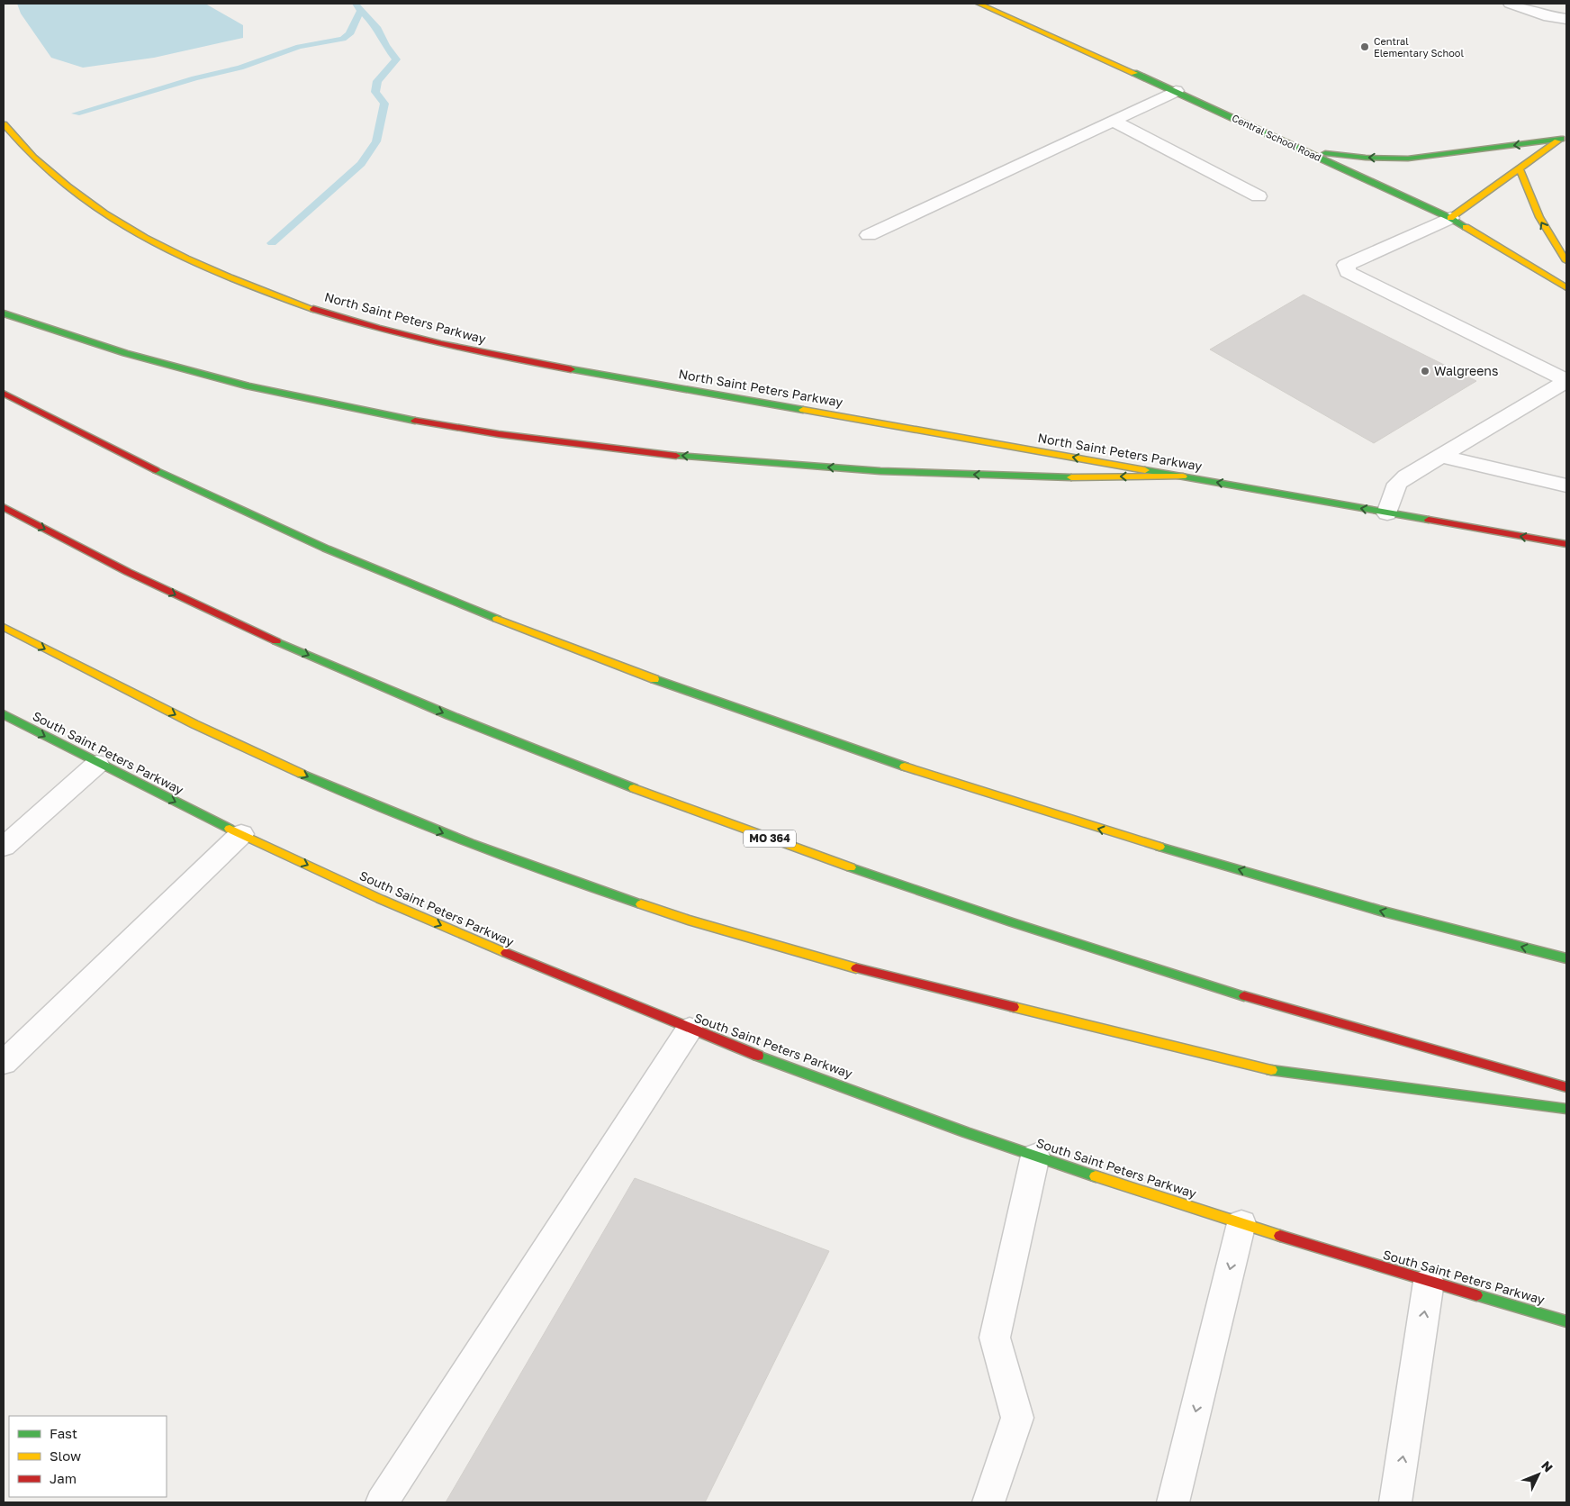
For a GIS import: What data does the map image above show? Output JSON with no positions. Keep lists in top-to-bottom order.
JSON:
{
  "streets": {
    "main road": [
      "Central School Road",
      "North Saint Peters Parkway",
      "South Saint Peters Parkway",
      "MO 364"
    ]
  },
  "places": ["Central Elementary School", "Walgreens"],
  "legend": ["Fast", "Slow", "Jam"],
  "north": "top right"
}
